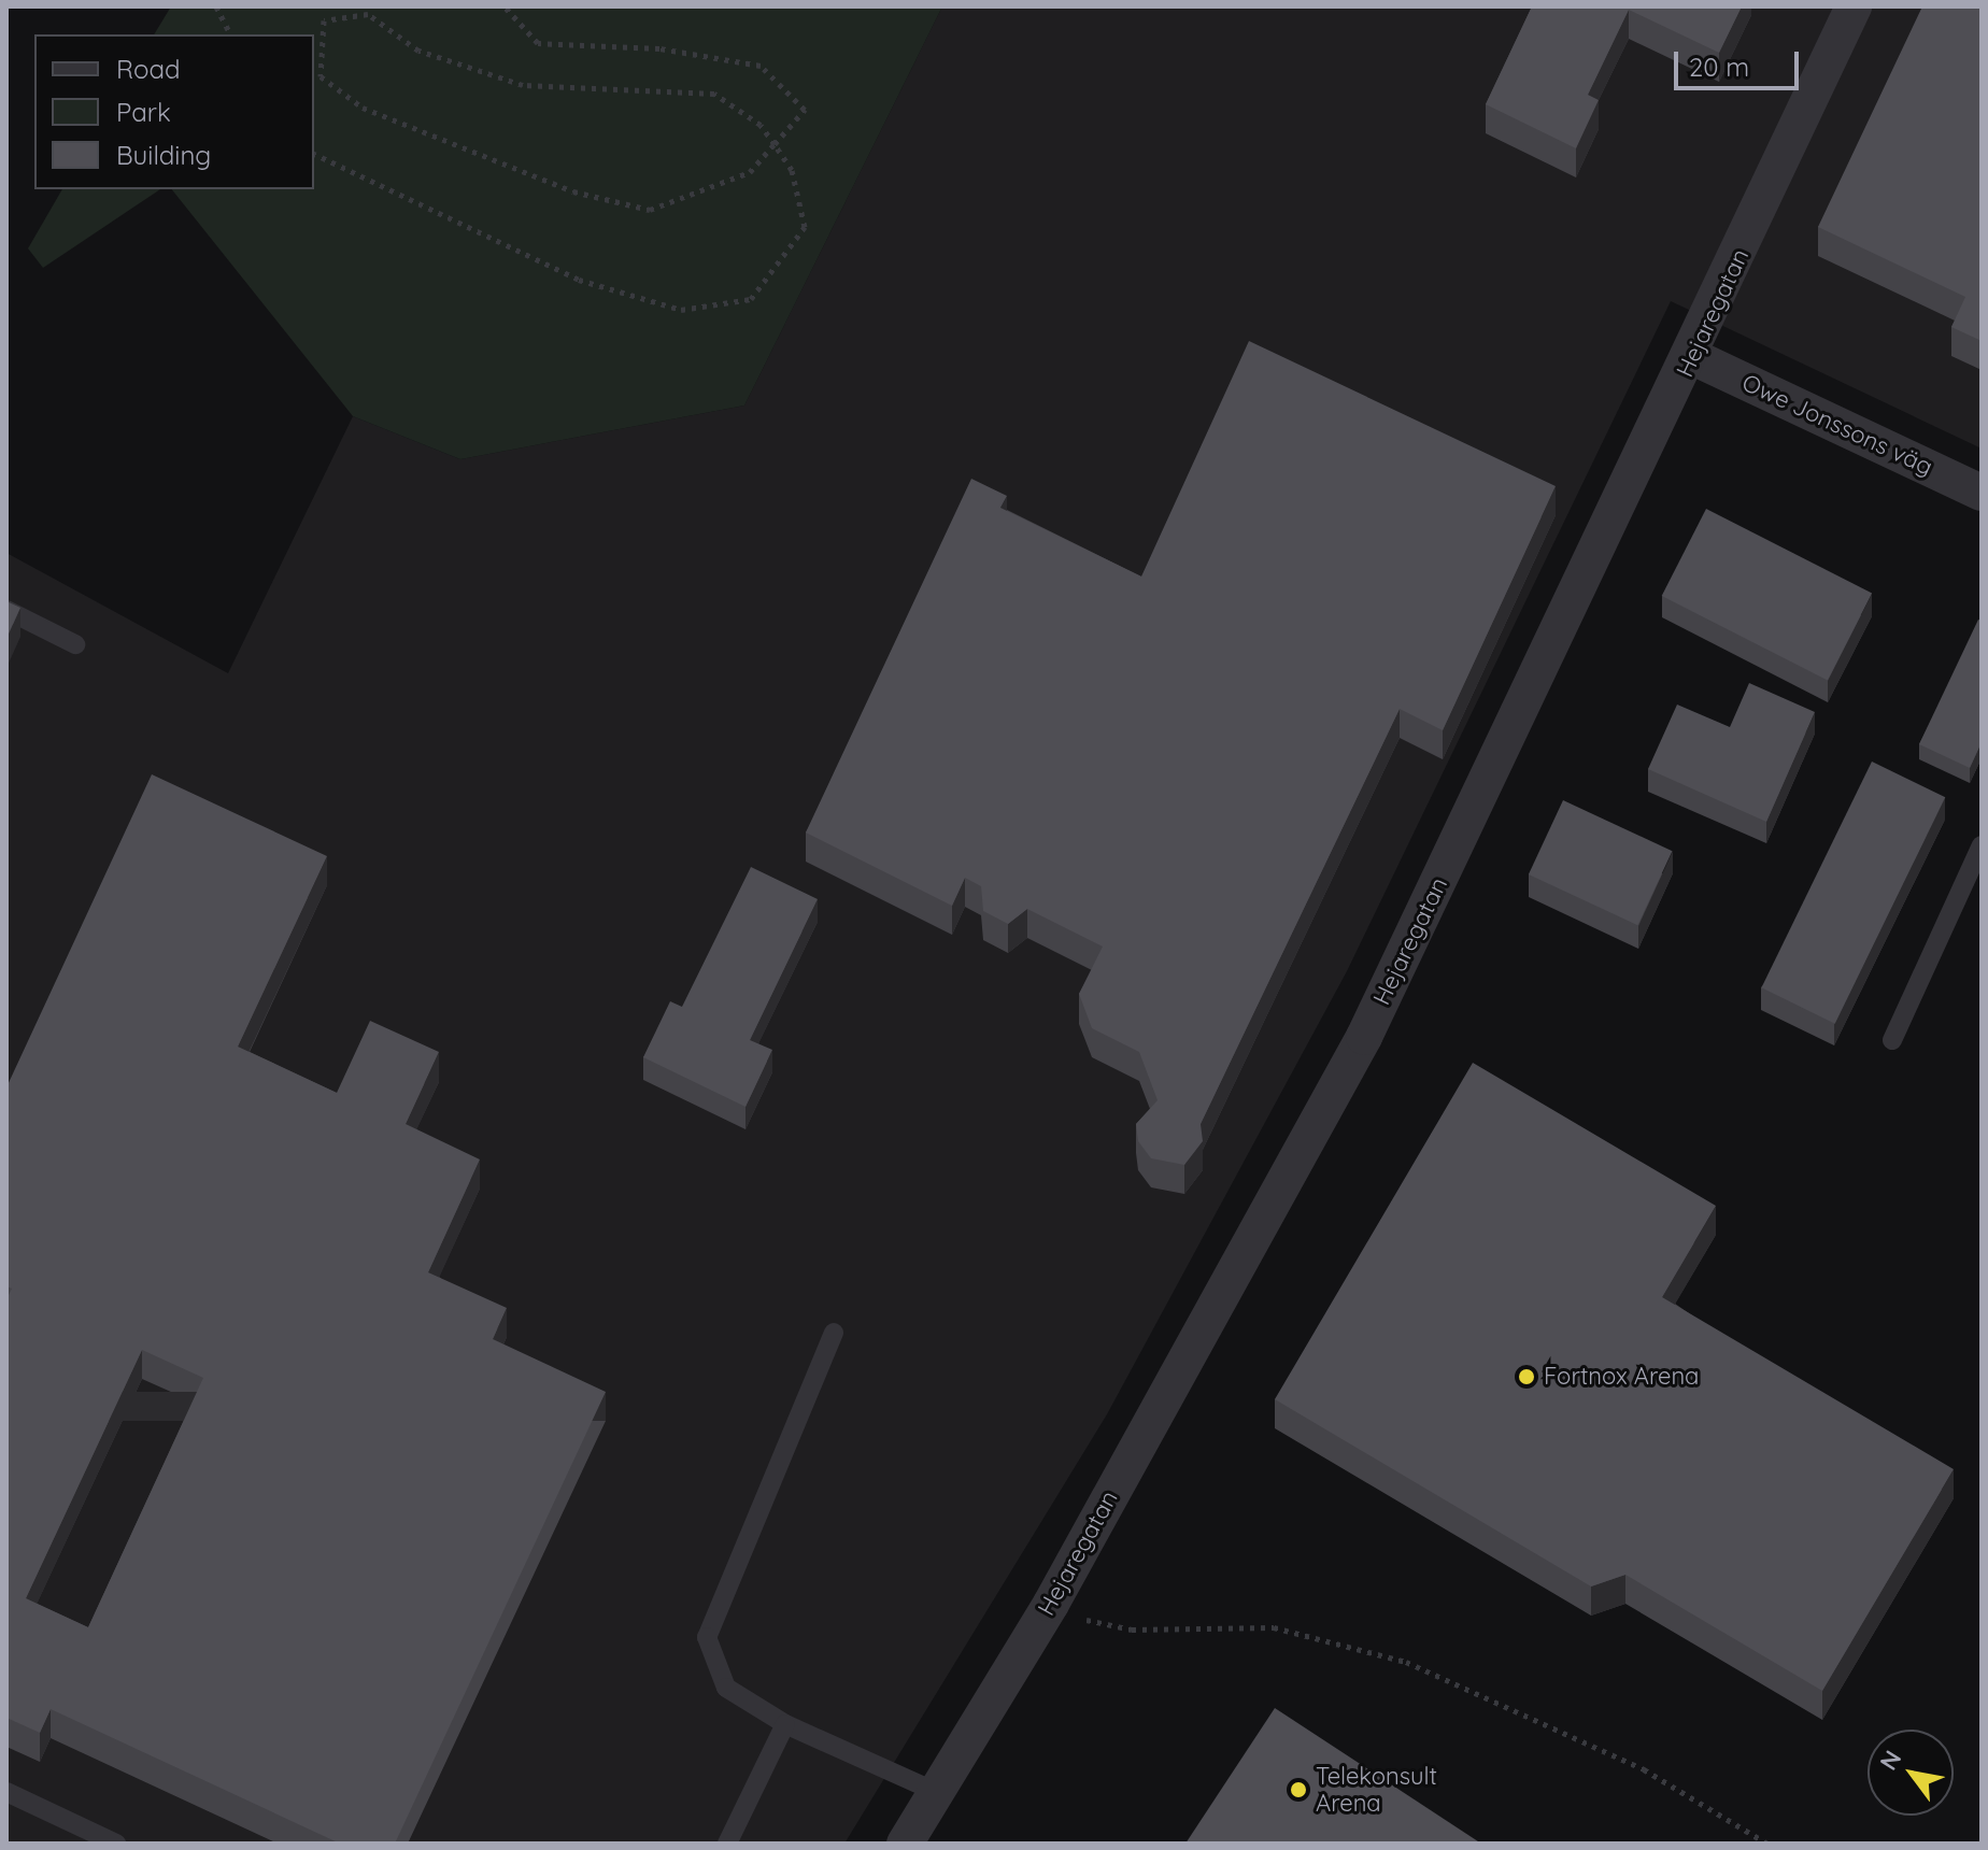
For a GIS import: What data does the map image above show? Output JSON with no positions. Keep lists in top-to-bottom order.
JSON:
{
  "streets": {
    "street": ["Hejaregatan", "Owe Jonssons väg"]
  },
  "crossings": [
    ["Hejaregatan", "Owe Jonssons väg"]
  ],
  "places": ["Fortnox Arena", "Telekonsult Arena"],
  "legend": ["Road", "Park", "Building"],
  "scale_bar": "20 m",
  "north": "top left"
}
